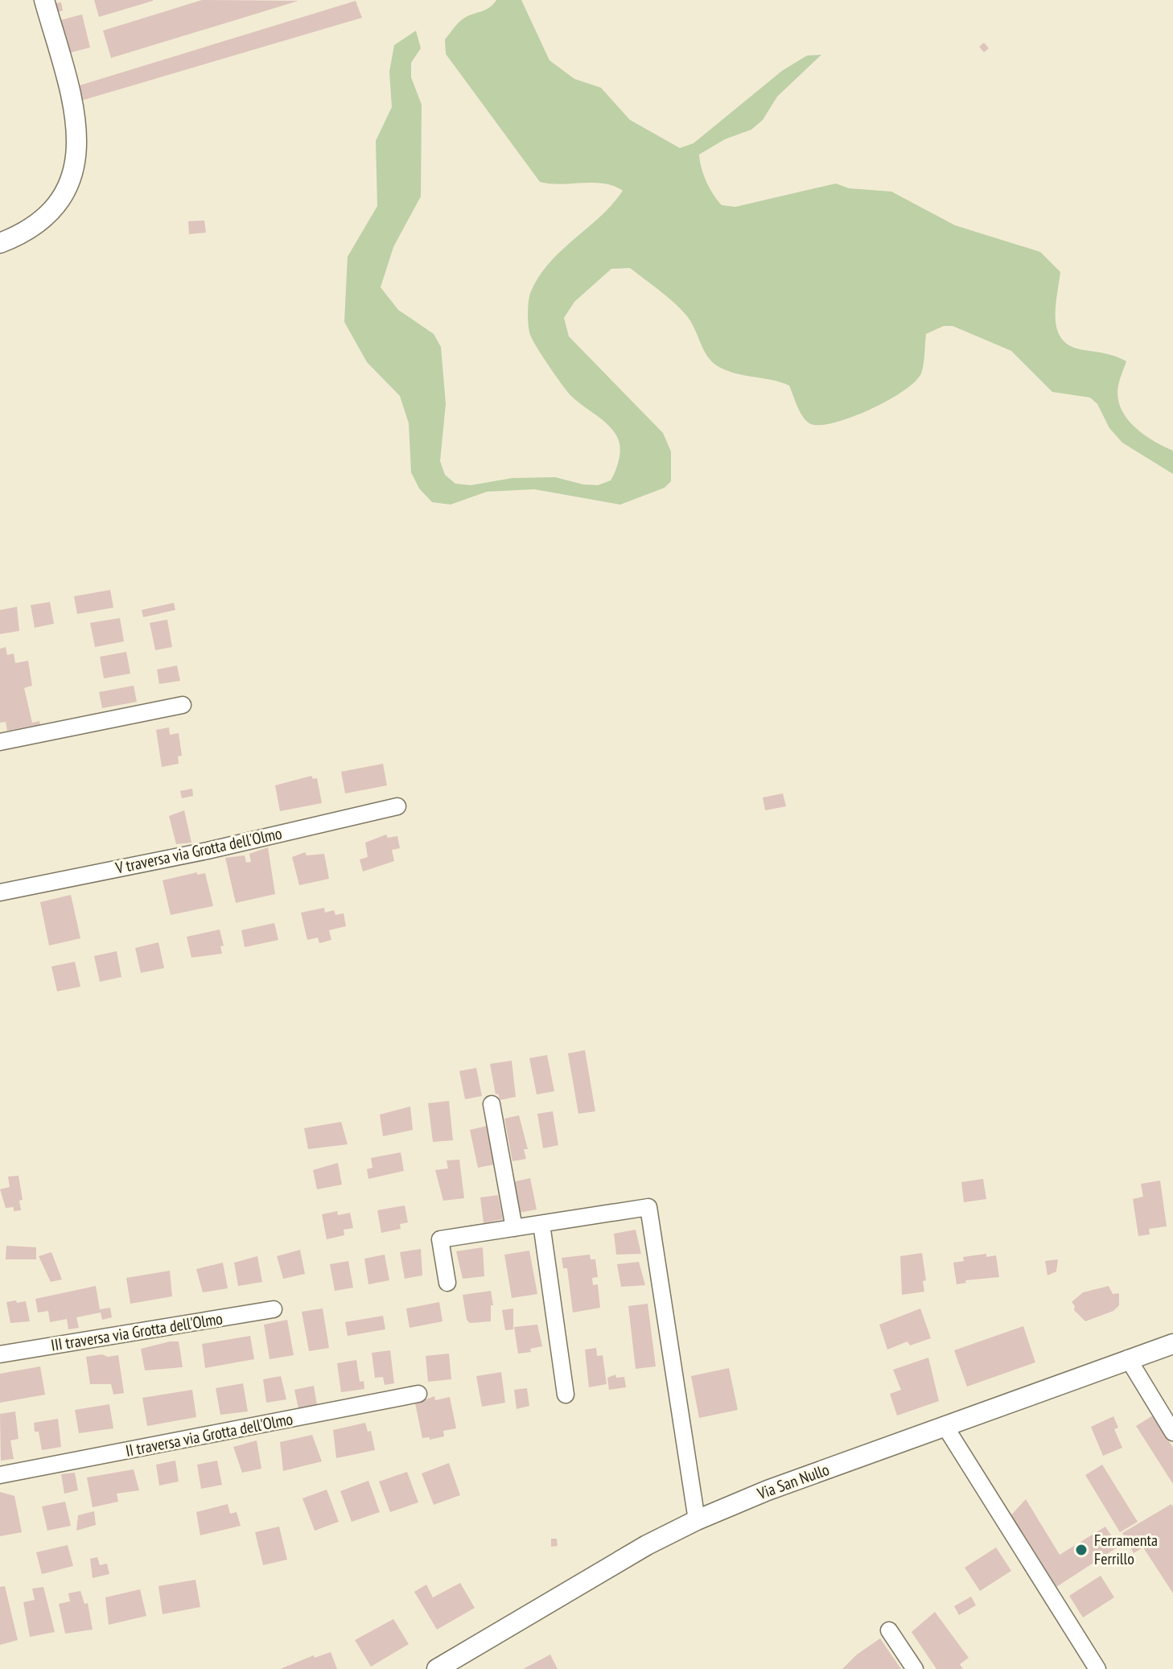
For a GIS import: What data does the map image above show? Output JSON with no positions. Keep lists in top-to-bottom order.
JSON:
{
  "streets": {
    "street": [
      "V traversa via Grotta dell'Olmo",
      "III traversa via Grotta dell'Olmo",
      "II traversa via Grotta dell'Olmo",
      "Via San Nullo"
    ]
  },
  "places": ["Ferramenta Ferrillo"]
}
